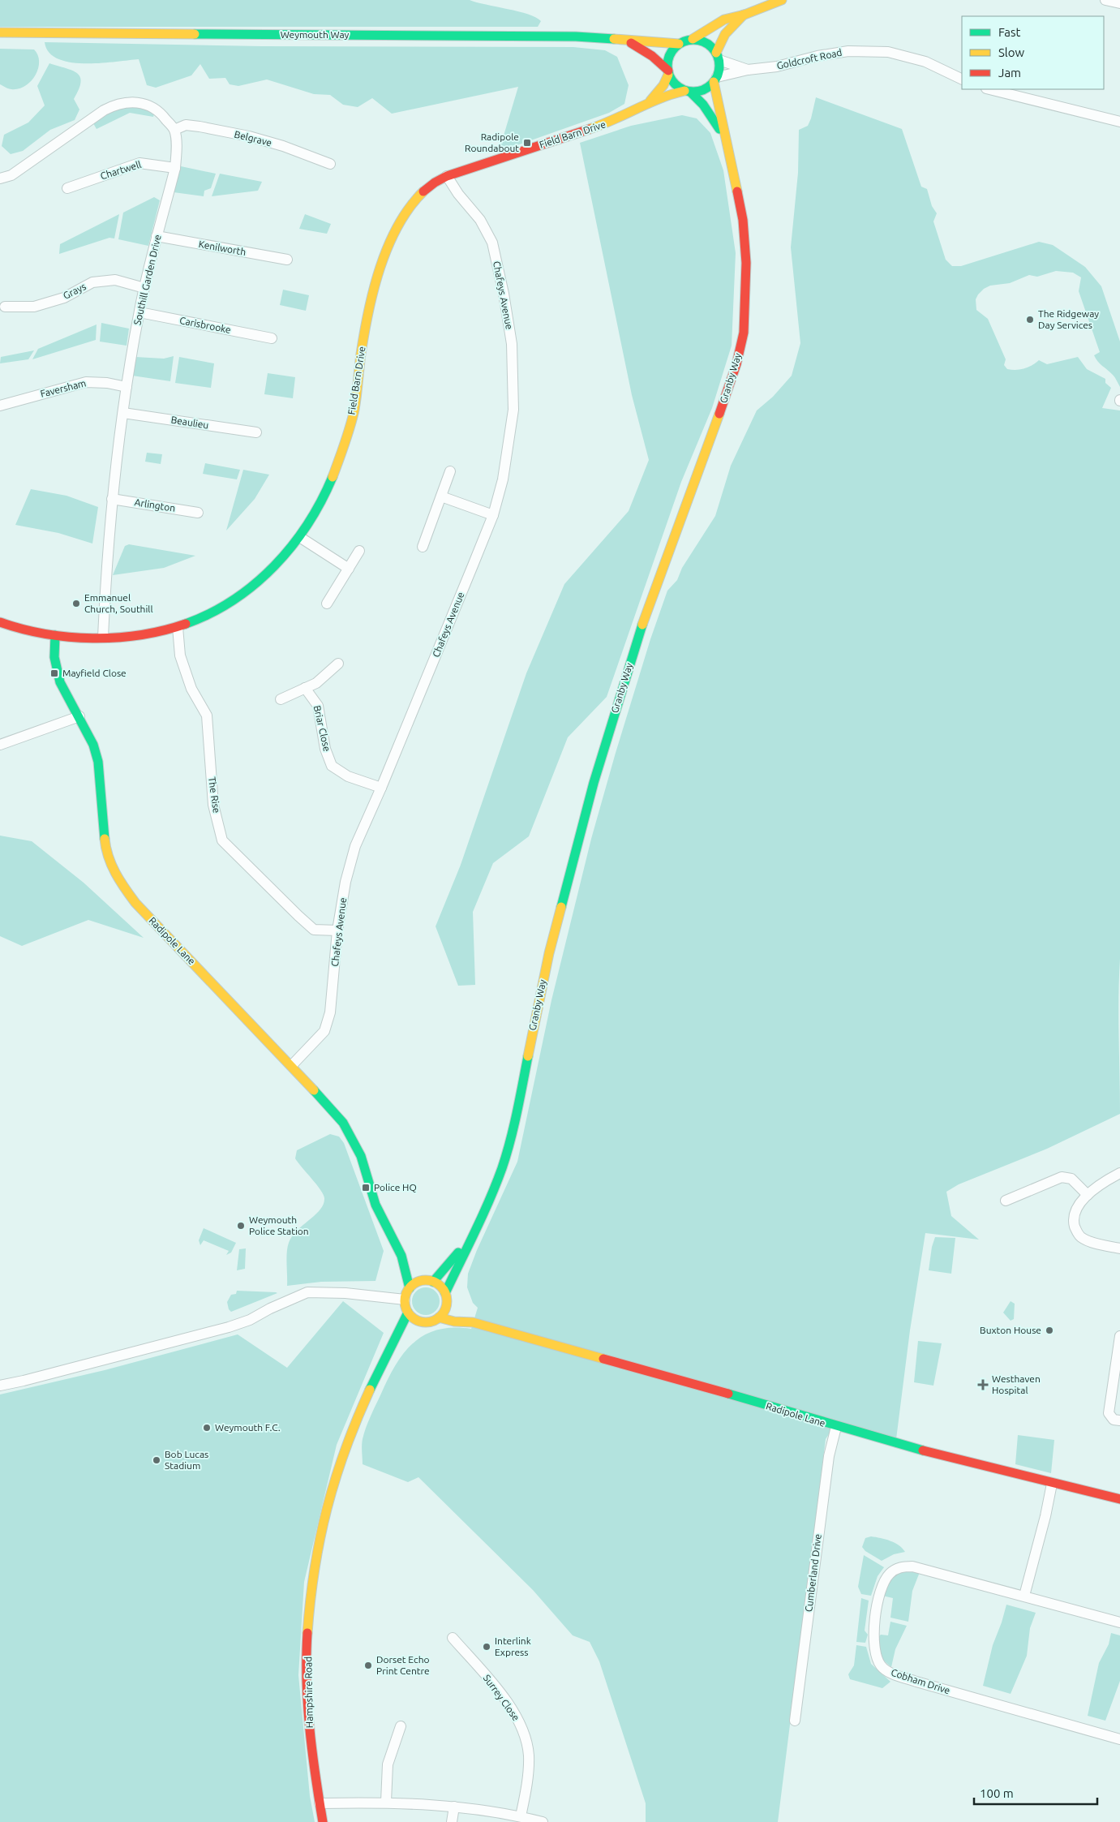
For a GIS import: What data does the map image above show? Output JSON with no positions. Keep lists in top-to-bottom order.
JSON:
{
  "streets": {
    "main road": [
      "Weymouth Way",
      "Field Barn Drive",
      "Granby Way",
      "Radipole Lane",
      "Hampshire Road"
    ],
    "street": [
      "Goldcroft Road",
      "Belgrave",
      "Chartwell",
      "Kenilworth",
      "Southill Garden Drive",
      "Grays",
      "Chafeys Avenue",
      "Carisbrooke",
      "Faversham",
      "Beaulieu",
      "Arlington",
      "Briar Close",
      "The Rise",
      "Cumberland Drive",
      "Cobham Drive",
      "Surrey Close"
    ]
  },
  "crossings": [
    ["Weymouth Way", "Goldcroft Road"],
    ["Weymouth Way", "Field Barn Drive"],
    ["Weymouth Way", "Granby Way"],
    ["Goldcroft Road", "Field Barn Drive"],
    ["Goldcroft Road", "Granby Way"],
    ["Field Barn Drive", "Southill Garden Drive"],
    ["Field Barn Drive", "Chafeys Avenue"],
    ["Field Barn Drive", "Granby Way"],
    ["Field Barn Drive", "The Rise"],
    ["Field Barn Drive", "Radipole Lane"],
    ["Belgrave", "Southill Garden Drive"],
    ["Chartwell", "Southill Garden Drive"],
    ["Kenilworth", "Southill Garden Drive"],
    ["Southill Garden Drive", "Grays"],
    ["Southill Garden Drive", "Carisbrooke"],
    ["Southill Garden Drive", "Faversham"],
    ["Southill Garden Drive", "Beaulieu"],
    ["Southill Garden Drive", "Arlington"],
    ["Chafeys Avenue", "Briar Close"],
    ["Chafeys Avenue", "The Rise"],
    ["Chafeys Avenue", "Radipole Lane"],
    ["Granby Way", "Radipole Lane"],
    ["Radipole Lane", "Cumberland Drive"]
  ],
  "places": {
    "transit": ["Radipole Roundabout", "Mayfield Close", "Police HQ"],
    "other": [
      "The Ridgeway Day Services",
      "Emmanuel Church, Southill",
      "Weymouth Police Station",
      "Buxton House",
      "Weymouth F.C.",
      "Bob Lucas Stadium",
      "Interlink Express",
      "Dorset Echo Print Centre"
    ],
    "health": ["Westhaven Hospital"]
  },
  "legend": ["Fast", "Slow", "Jam"],
  "scale_bar": "100 m"
}
